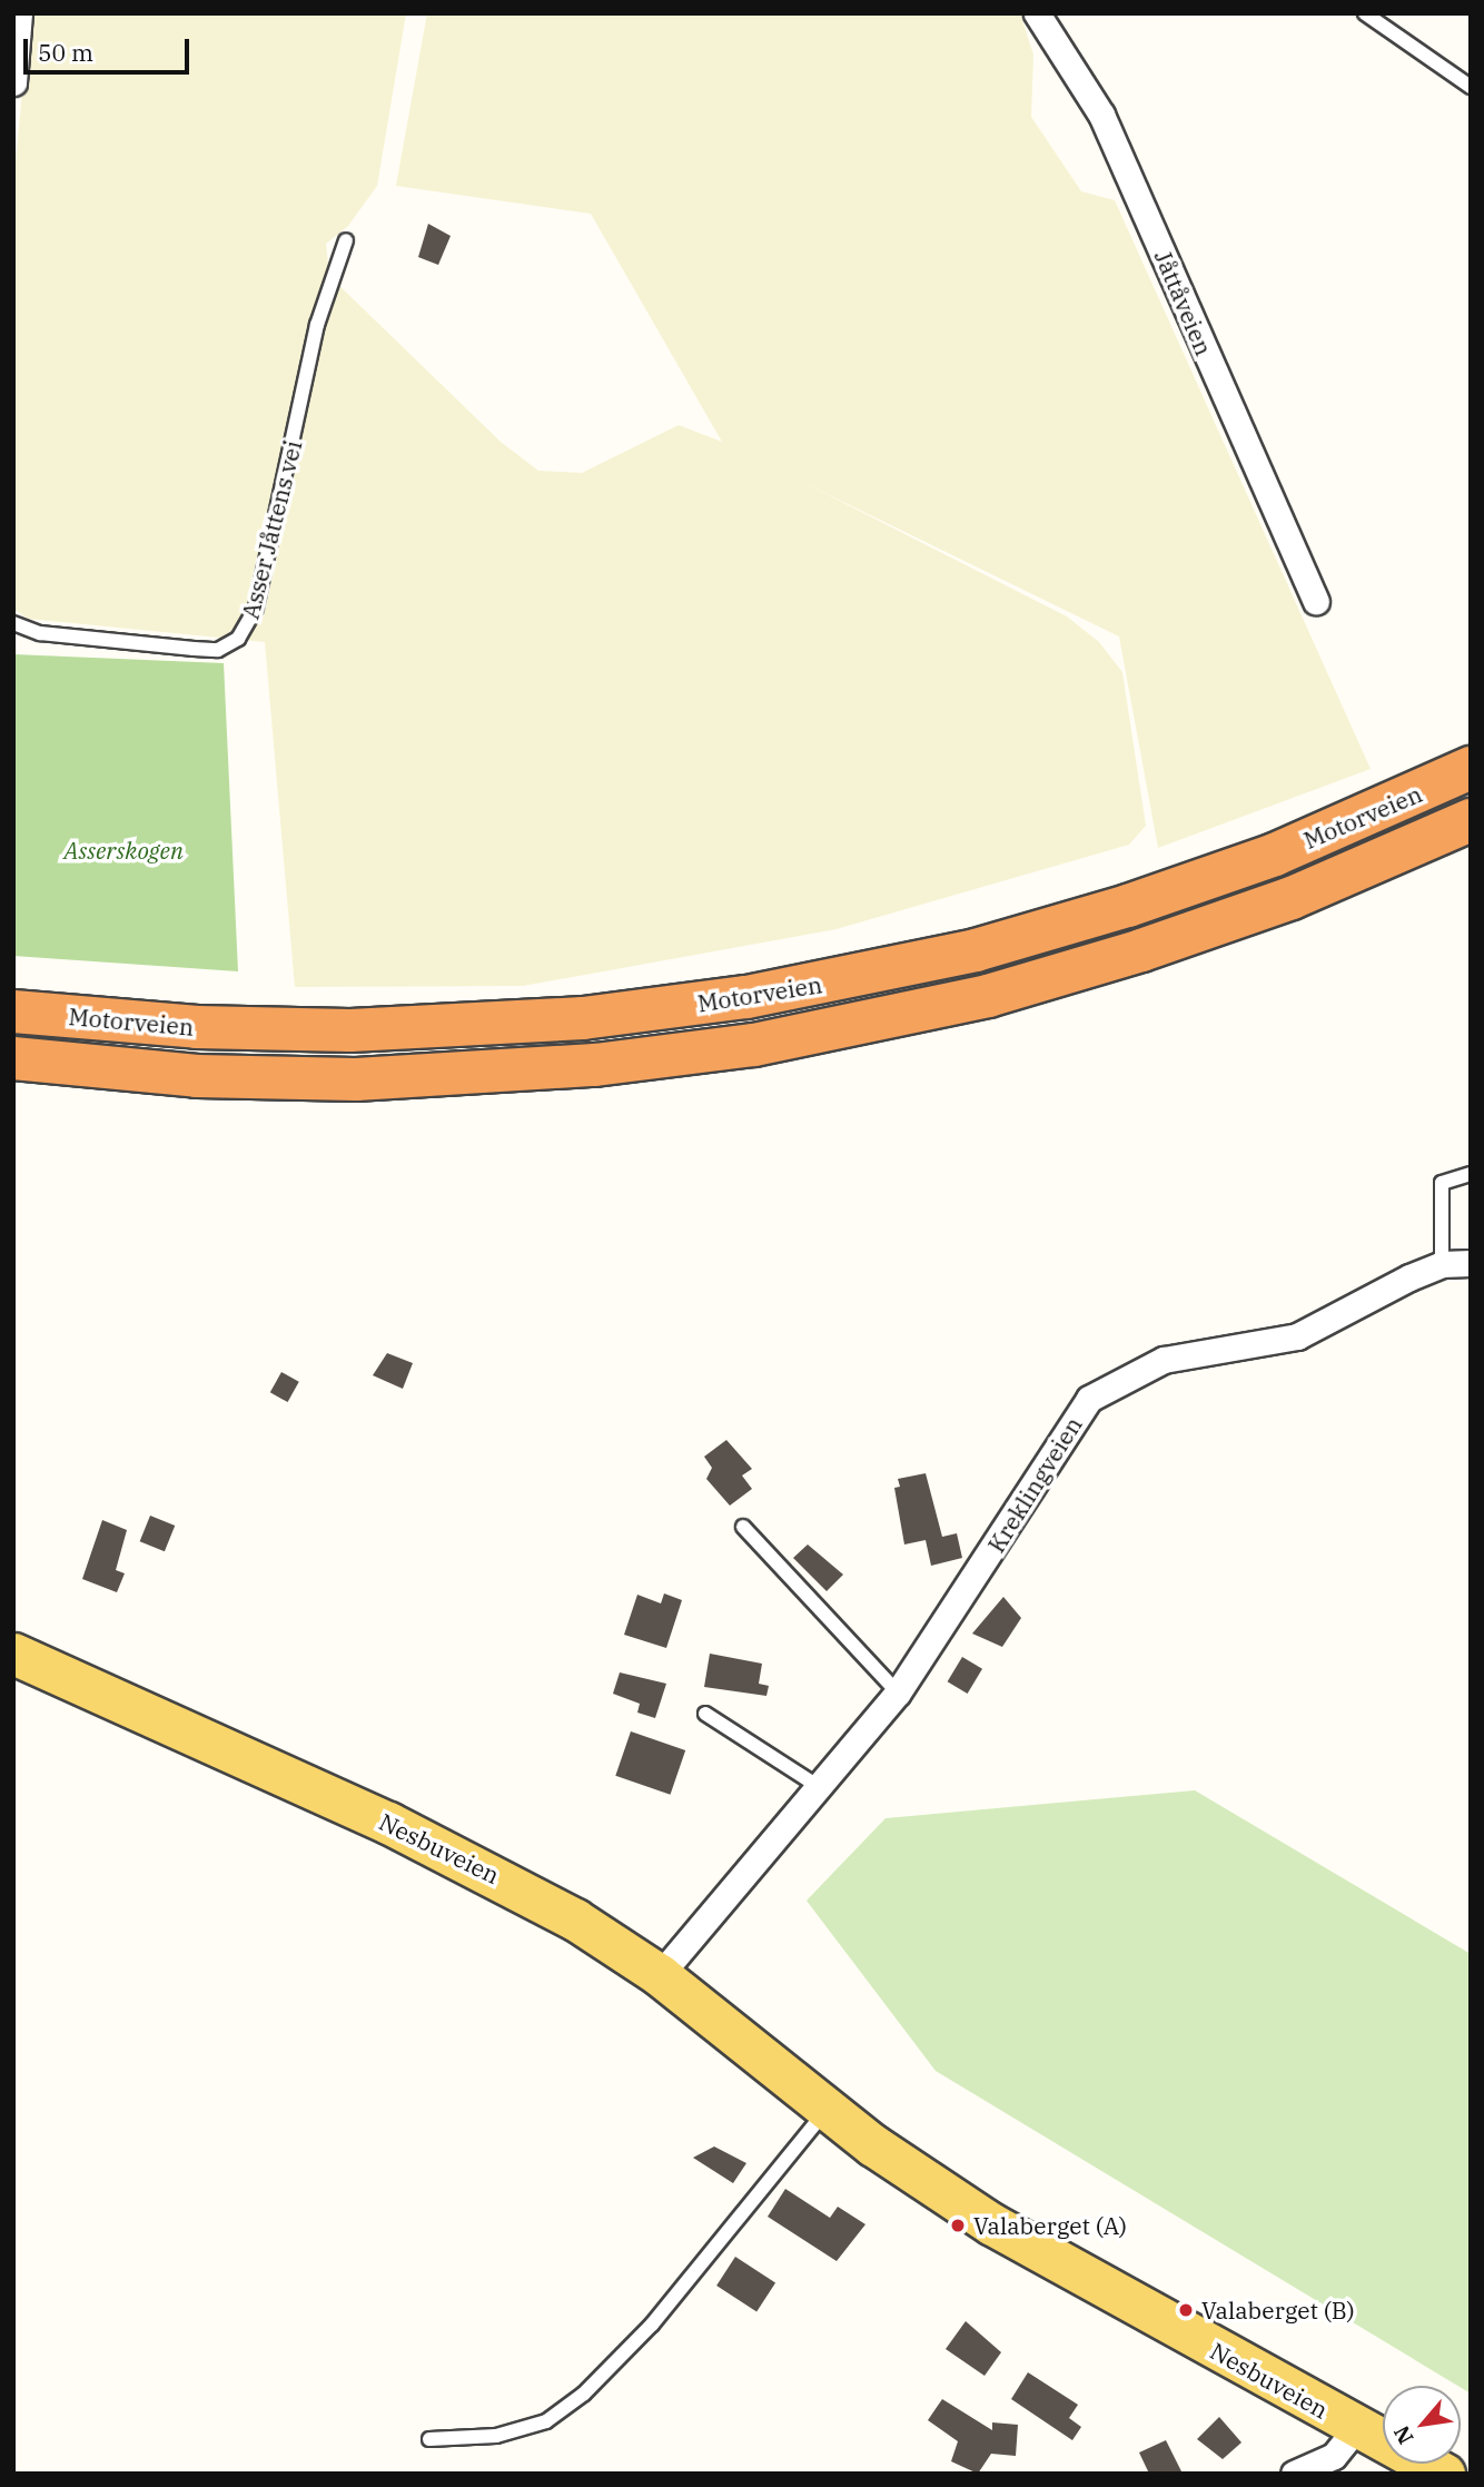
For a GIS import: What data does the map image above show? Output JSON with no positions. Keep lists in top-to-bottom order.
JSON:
{
  "streets": {
    "highway": ["Motorveien"],
    "main road": ["Nesbuveien"],
    "street": ["Jåttåveien", "Kreklingveien"],
    "lane": ["Asser Jåttens vei"]
  },
  "crossings": [
    ["Kreklingveien", "Nesbuveien"]
  ],
  "parks": ["Asserskogen"],
  "places": ["Valaberget (A)", "Valaberget (B)"],
  "scale_bar": "50 m",
  "north": "bottom left"
}
